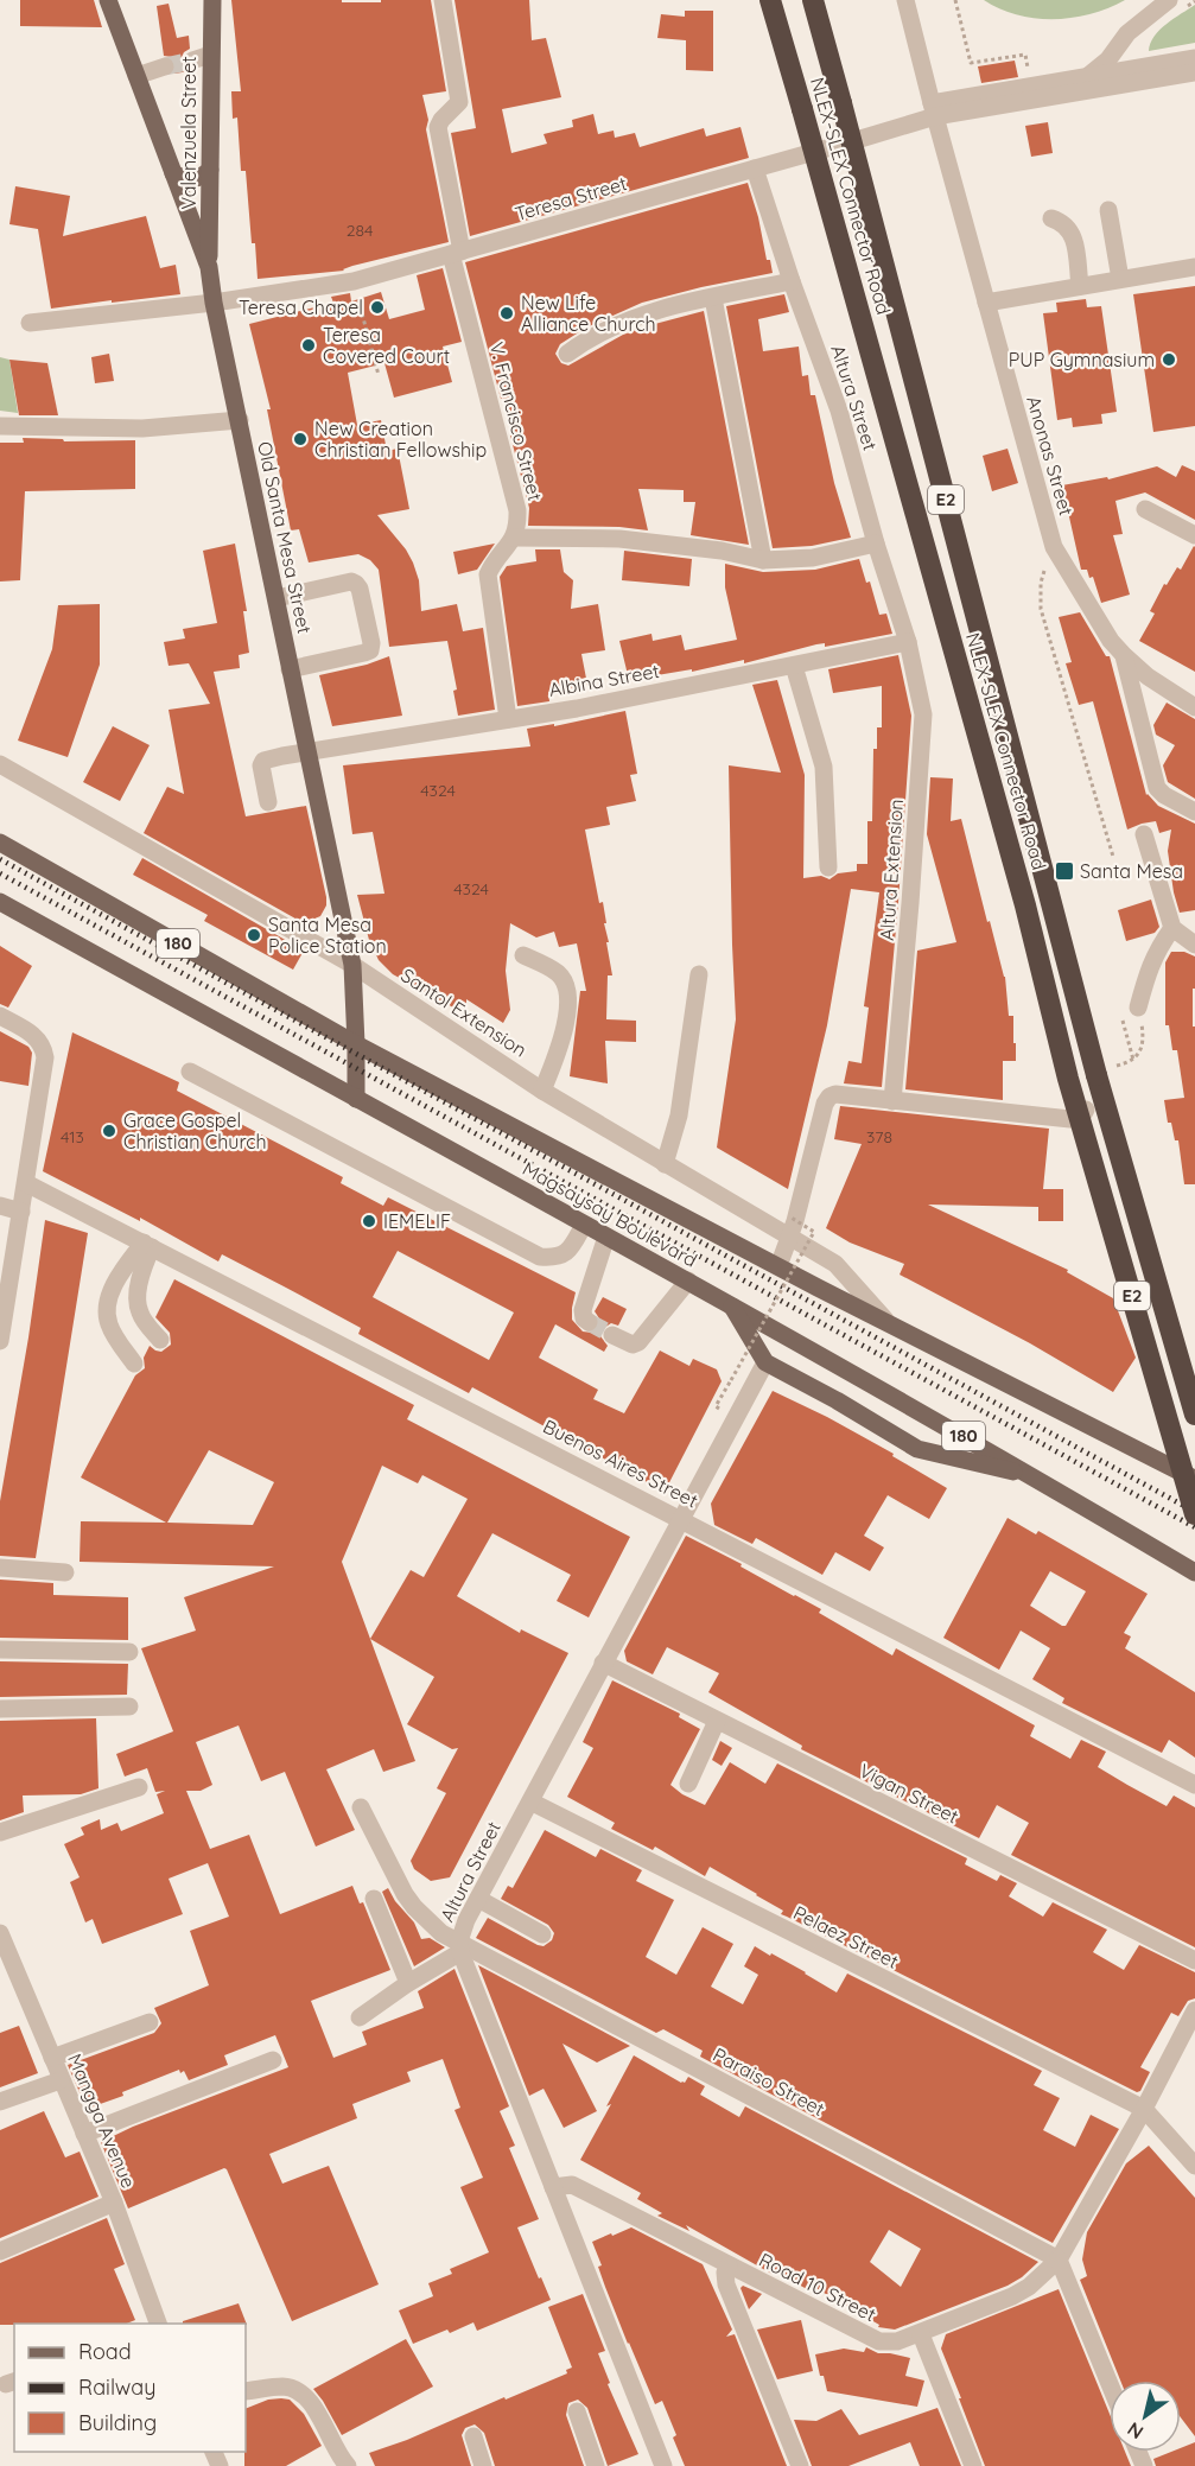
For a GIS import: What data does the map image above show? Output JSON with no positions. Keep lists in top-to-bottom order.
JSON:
{
  "streets": {
    "highway": ["NLEX-SLEX Connector Road", "E2"],
    "main road": [
      "Valenzuela Street",
      "Old Santa Mesa Street",
      "180",
      "Magsaysay Boulevard"
    ],
    "street": [
      "Teresa Street",
      "Altura Street",
      "V. Francisco Street",
      "Anonas Street",
      "Albina Street",
      "Altura Extension",
      "Santol Extension",
      "Buenos Aires Street",
      "Vigan Street",
      "Pelaez Street",
      "Paraiso Street",
      "Mangga Avenue",
      "Road 10 Street"
    ]
  },
  "crossings": [
    ["Valenzuela Street", "Old Santa Mesa Street"],
    ["Teresa Street", "Altura Street"],
    ["Teresa Street", "V. Francisco Street"],
    ["Teresa Street", "Anonas Street"],
    ["Teresa Street", "Old Santa Mesa Street"],
    ["Altura Street", "Albina Street"],
    ["Altura Street", "Altura Extension"],
    ["Altura Street", "Buenos Aires Street"],
    ["Altura Street", "Vigan Street"],
    ["Altura Street", "Pelaez Street"],
    ["Altura Street", "Paraiso Street"],
    ["Altura Street", "Road 10 Street"],
    ["Old Santa Mesa Street", "Albina Street"],
    ["Old Santa Mesa Street", "Santol Extension"],
    ["Old Santa Mesa Street", "Magsaysay Boulevard"],
    ["Albina Street", "Altura Extension"],
    ["Santol Extension", "Magsaysay Boulevard"],
    ["Pelaez Street", "Road 10 Street"],
    ["Paraiso Street", "Road 10 Street"]
  ],
  "places": {
    "other": [
      "Teresa Chapel",
      "New Life Alliance Church",
      "Teresa Covered Court",
      "PUP Gymnasium",
      "New Creation Christian Fellowship",
      "Santa Mesa Police Station",
      "Grace Gospel Christian Church",
      "IEMELIF"
    ],
    "transit": ["Santa Mesa"]
  },
  "house_numbers": [
    "284",
    "4324",
    "4324",
    "413",
    "378"
  ],
  "legend": ["Road", "Railway", "Building"],
  "north": "bottom left"
}
